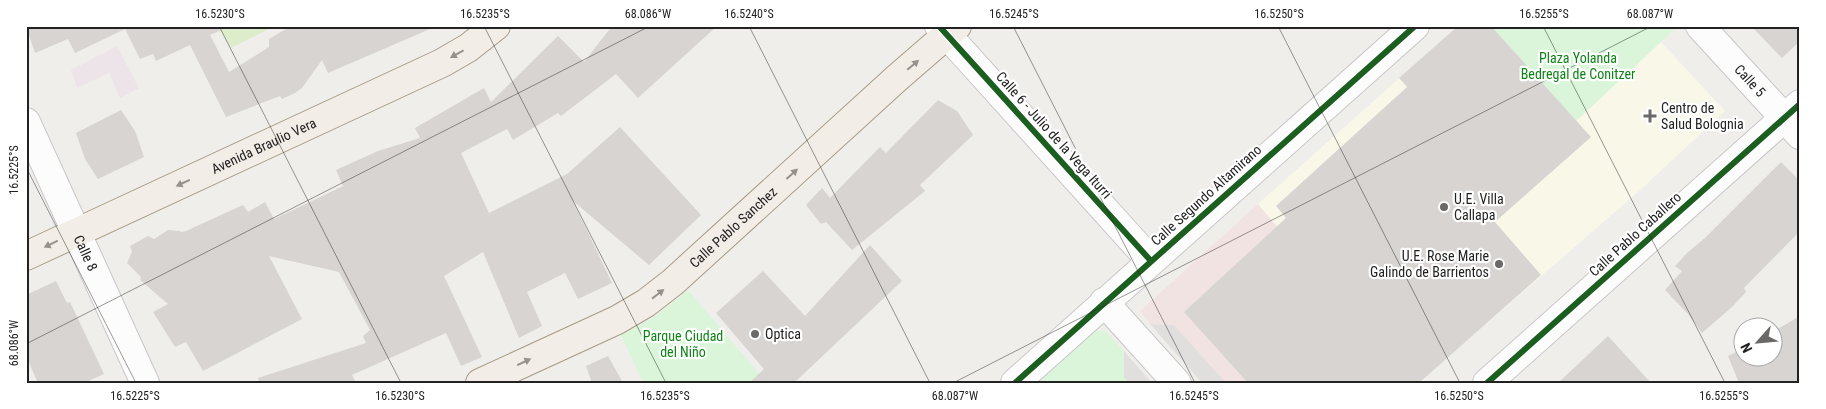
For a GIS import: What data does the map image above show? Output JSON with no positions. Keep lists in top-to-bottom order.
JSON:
{
  "streets": {
    "main road": ["Avenida Braulio Vera", "Calle Pablo Sanchez"],
    "street": [
      "Calle 5",
      "Calle 6 - Julio de la Vega Iturri",
      "Calle Segundo Altamirano",
      "Calle Pablo Caballero",
      "Calle 8"
    ]
  },
  "crossings": [
    ["Calle 5", "Calle Pablo Caballero"],
    ["Calle 6 - Julio de la Vega Iturri", "Calle Segundo Altamirano"],
    ["Calle 6 - Julio de la Vega Iturri", "Calle Pablo Sanchez"],
    ["Avenida Braulio Vera", "Calle 8"]
  ],
  "one_way": ["Avenida Braulio Vera", "Calle Pablo Sanchez"],
  "parks": ["Plaza Yolanda Bedregal de Conitzer", "Parque Ciudad del Niño"],
  "places": {
    "health": ["Centro de Salud Bolognia"],
    "other": ["U.E. Villa Callapa", "U.E. Rose Marie Galindo de Barrientos", "Optica"]
  },
  "north": "bottom left",
  "coordinates": [
    "16.5230°S",
    "16.5235°S",
    "68.086°W",
    "16.5240°S",
    "16.5245°S",
    "16.5250°S",
    "16.5255°S",
    "68.087°W",
    "16.5225°S"
  ]
}
